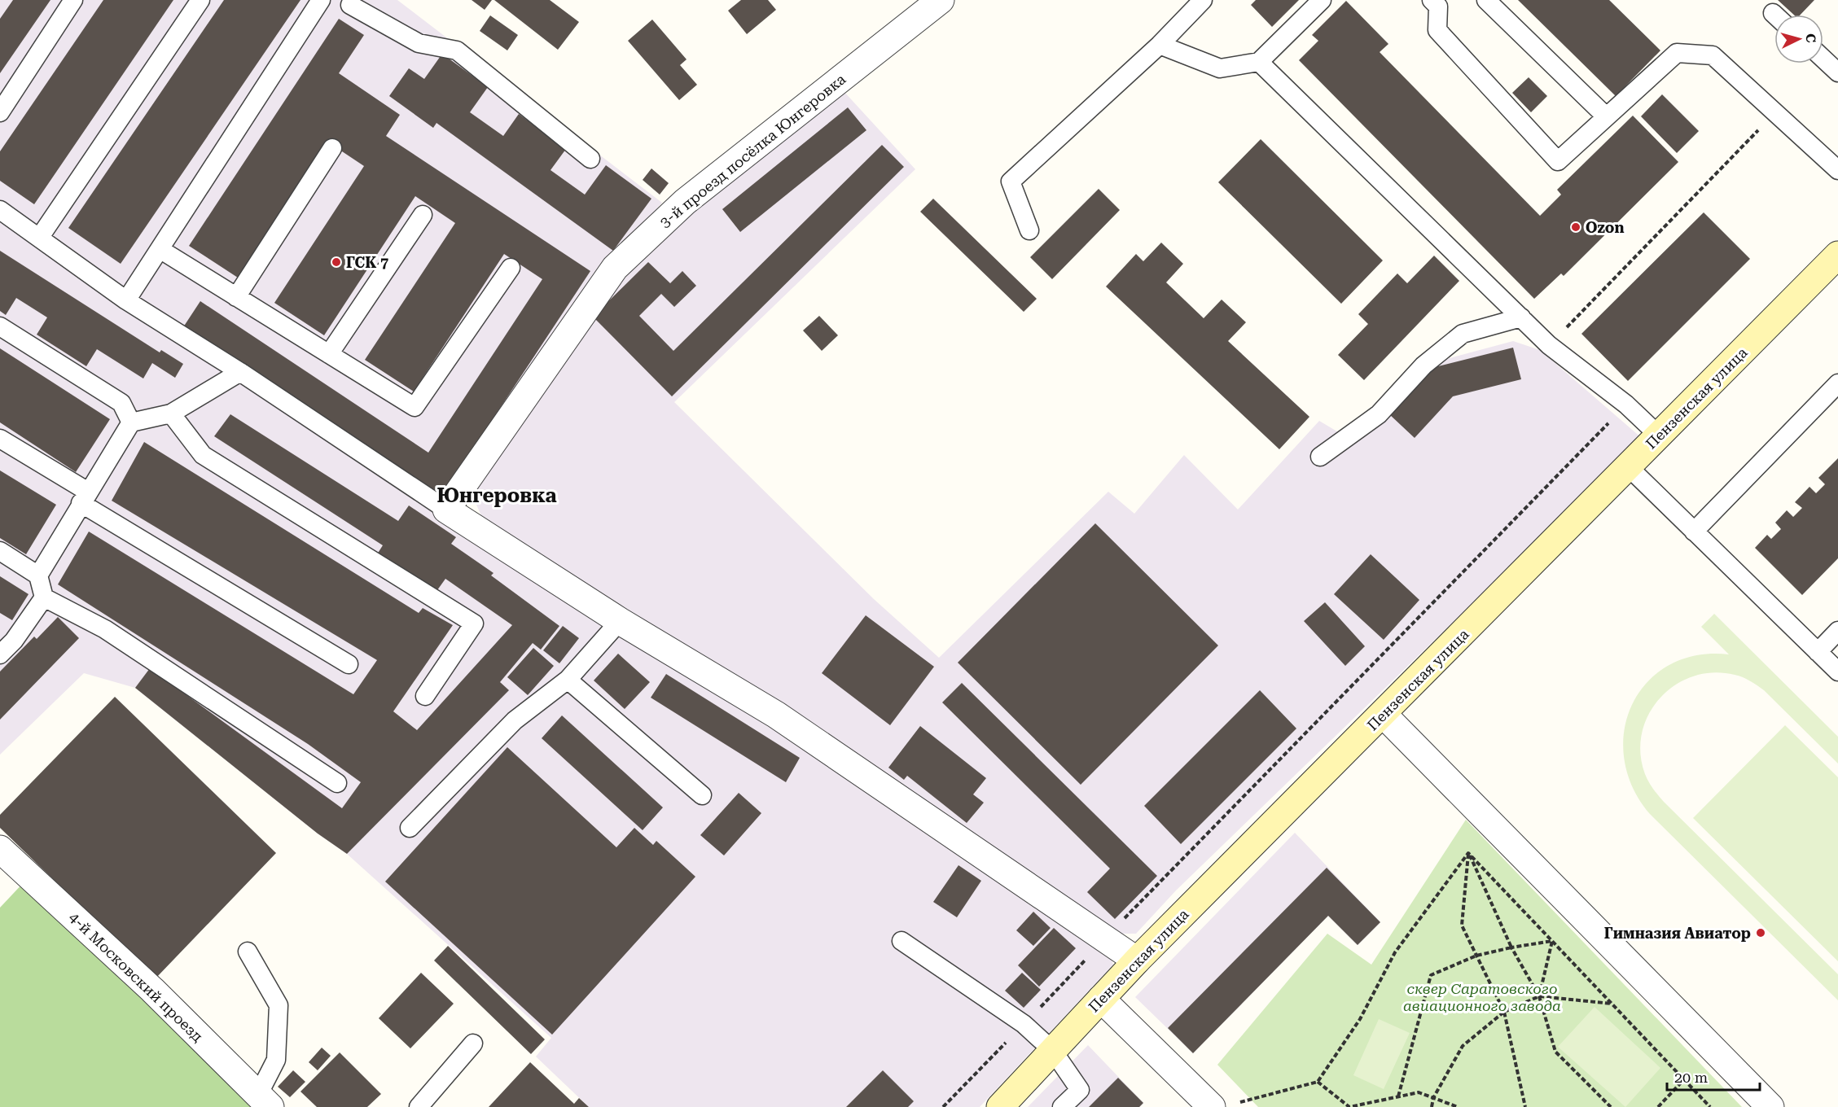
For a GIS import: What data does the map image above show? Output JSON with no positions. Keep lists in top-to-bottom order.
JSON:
{
  "streets": {
    "street": ["3-й проезд посёлка Юнгеровка", "Пензенская улица", "4-й Московский проезд"]
  },
  "districts": ["Юнгеровка"],
  "parks": ["сквер Саратовского авиационного завода"],
  "places": ["Ozon", "ГСК 7", "Гимназия Авиатор"],
  "scale_bar": "20 m",
  "north": "right"
}
